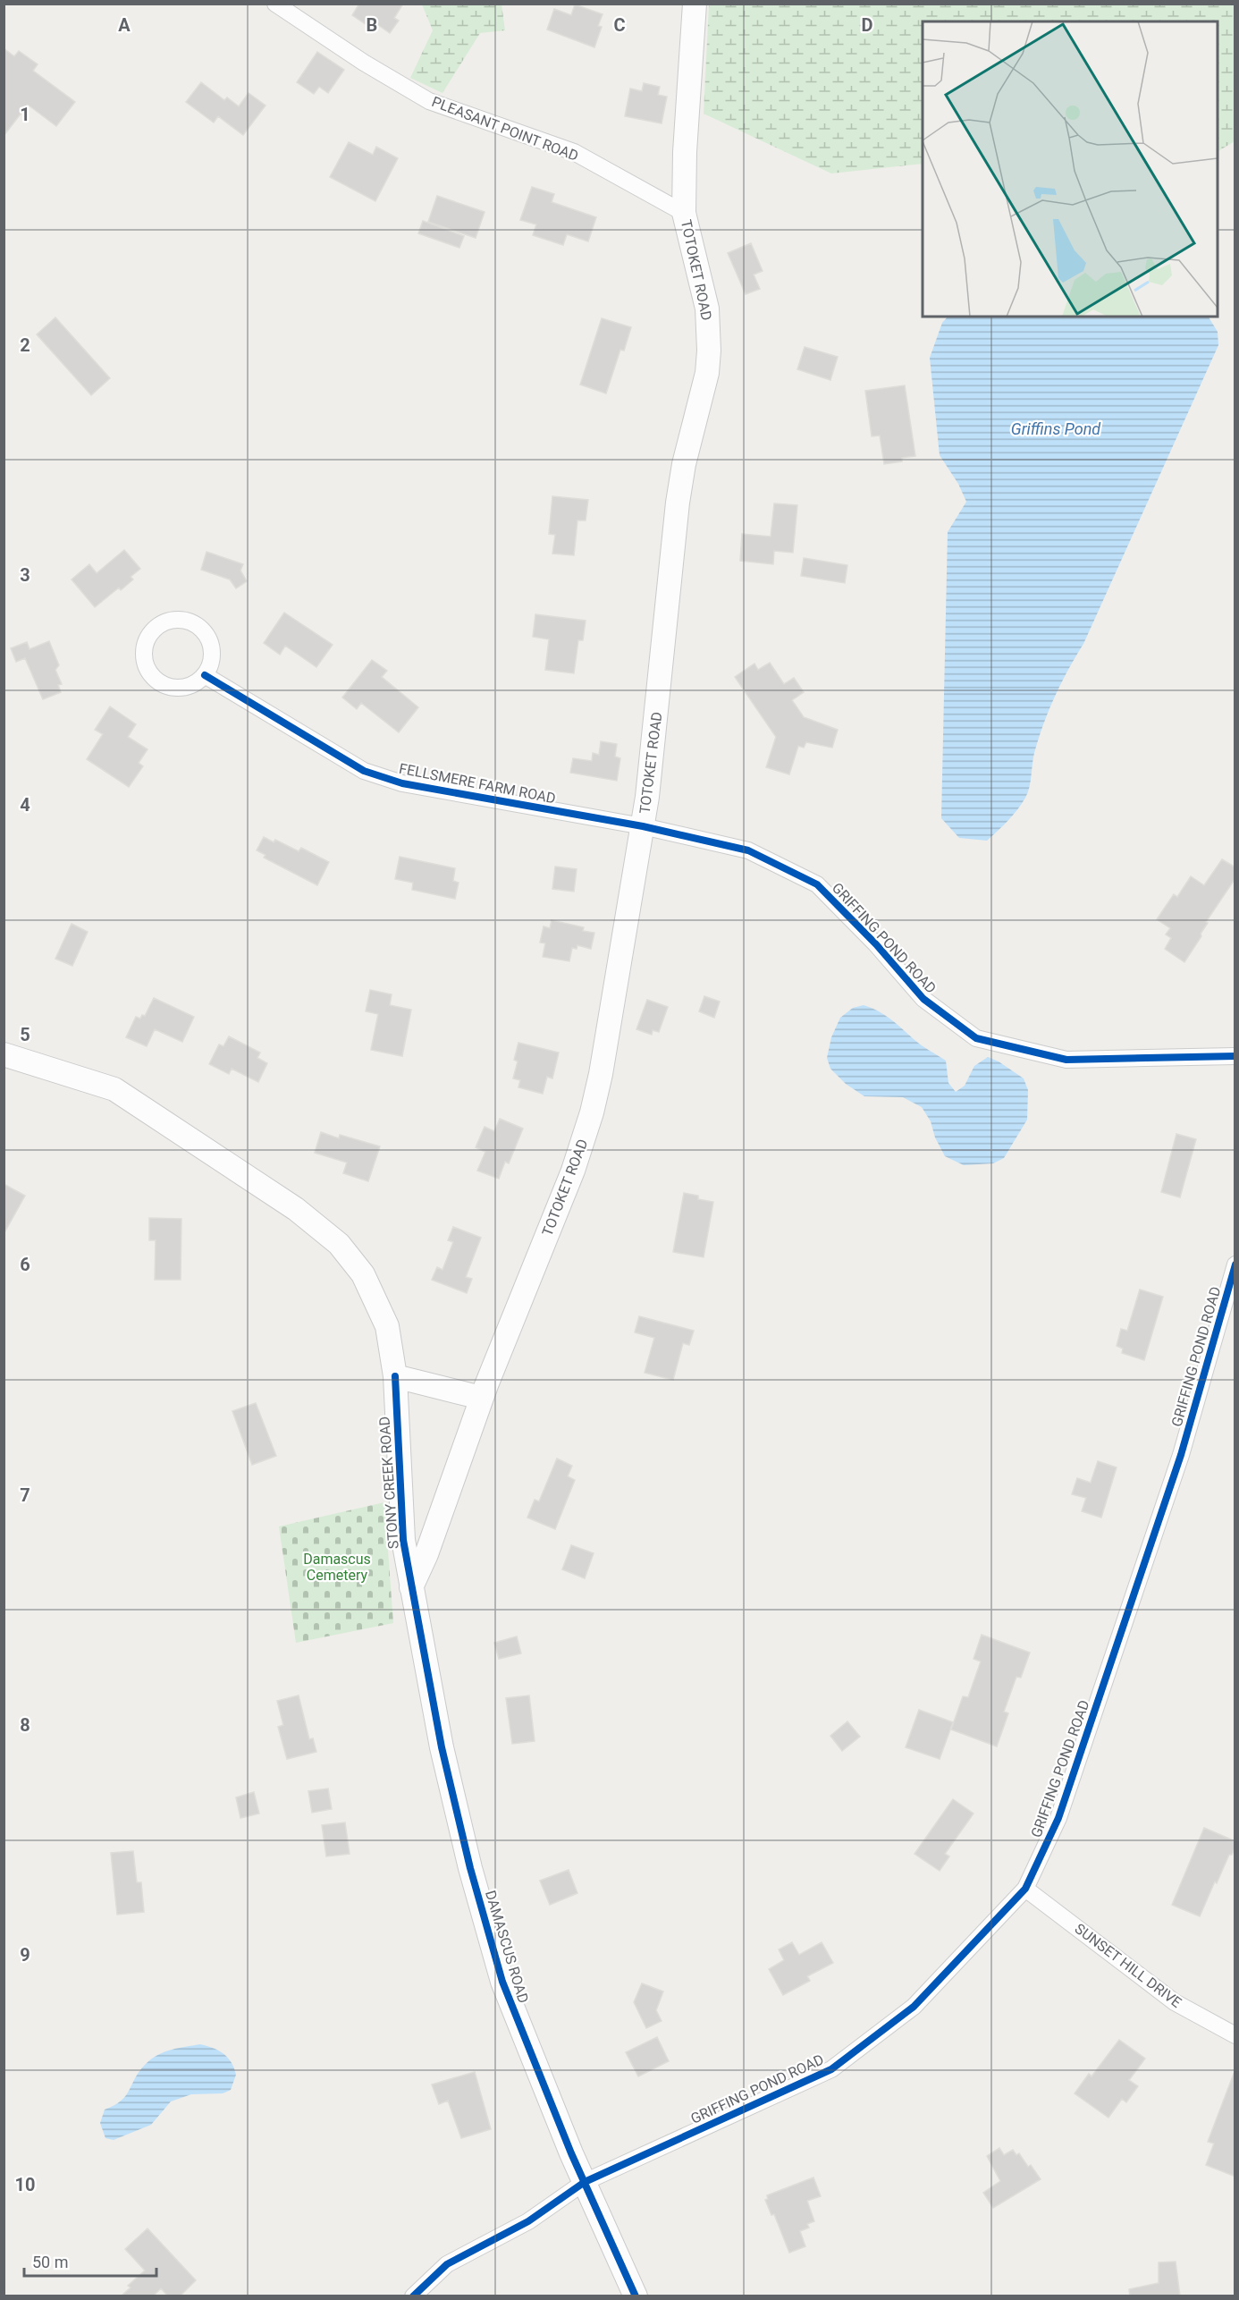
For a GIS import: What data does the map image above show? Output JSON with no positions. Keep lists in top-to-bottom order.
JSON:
{
  "streets": {
    "main road": ["TOTOKET ROAD", "STONY CREEK ROAD", "DAMASCUS ROAD"],
    "street": [
      "PLEASANT POINT ROAD",
      "FELLSMERE FARM ROAD",
      "GRIFFING POND ROAD",
      "SUNSET HILL DRIVE"
    ]
  },
  "crossings": [
    ["PLEASANT POINT ROAD", "TOTOKET ROAD"],
    ["TOTOKET ROAD", "FELLSMERE FARM ROAD"],
    ["TOTOKET ROAD", "GRIFFING POND ROAD"],
    ["TOTOKET ROAD", "STONY CREEK ROAD"],
    ["TOTOKET ROAD", "DAMASCUS ROAD"],
    ["FELLSMERE FARM ROAD", "GRIFFING POND ROAD"],
    ["GRIFFING POND ROAD", "DAMASCUS ROAD"],
    ["GRIFFING POND ROAD", "SUNSET HILL DRIVE"],
    ["STONY CREEK ROAD", "DAMASCUS ROAD"]
  ],
  "water": ["Griffins Pond"],
  "parks": ["Damascus Cemetery"],
  "scale_bar": "50 m",
  "grid": {
    "columns": [
      "A",
      "B",
      "C",
      "D"
    ],
    "rows": [
      "1",
      "2",
      "3",
      "4",
      "5",
      "6",
      "7",
      "8",
      "9",
      "10"
    ]
  }
}
